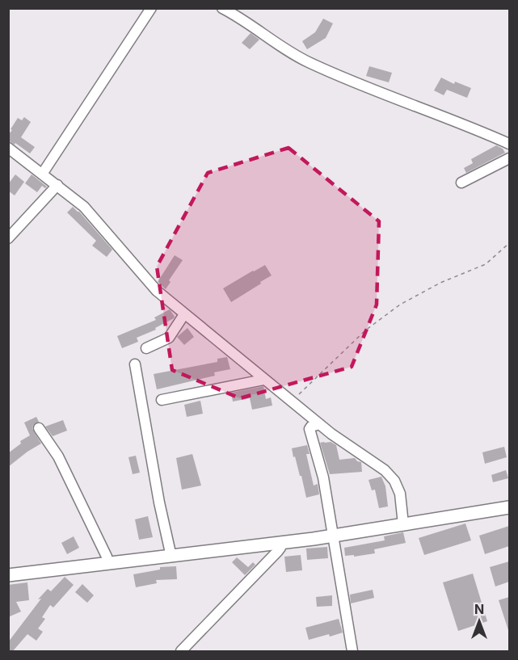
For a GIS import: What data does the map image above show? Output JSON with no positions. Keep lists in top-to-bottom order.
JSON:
{
  "north": "top"
}
